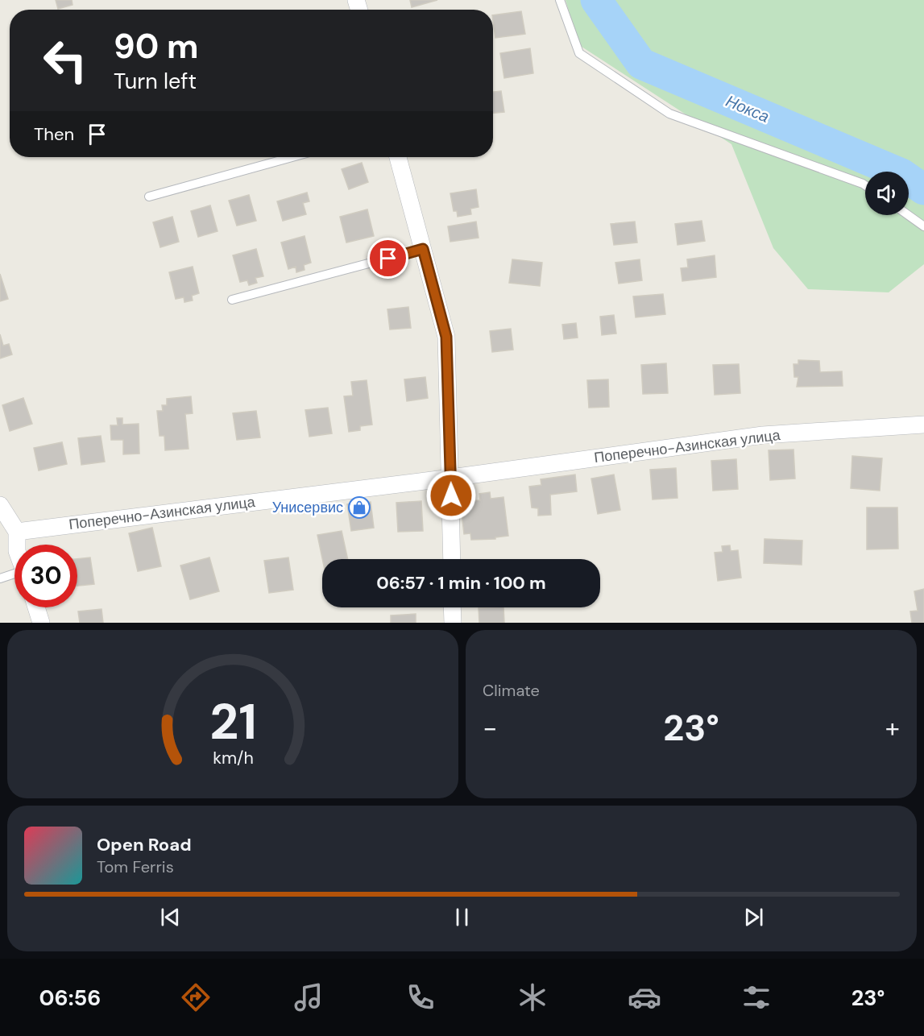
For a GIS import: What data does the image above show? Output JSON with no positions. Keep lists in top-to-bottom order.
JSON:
{
  "streets": {
    "street": ["Поперечно-Азинская улица"]
  },
  "water": ["Нокса"],
  "places": {
    "shop": ["Унисервис"]
  },
  "page": {
    "turn": ["90 m", "Turn left"],
    "then": "Then",
    "limit": "30",
    "trip": "06:57 · 1 min · 100 m",
    "tile": "Climate",
    "heat": ["−", "23°", "+"],
    "song": ["Open Road", "Tom Ferris"],
    "tabs": ["06:56", "23°"],
    "gauge": ["21", "km/h"]
  }
}
